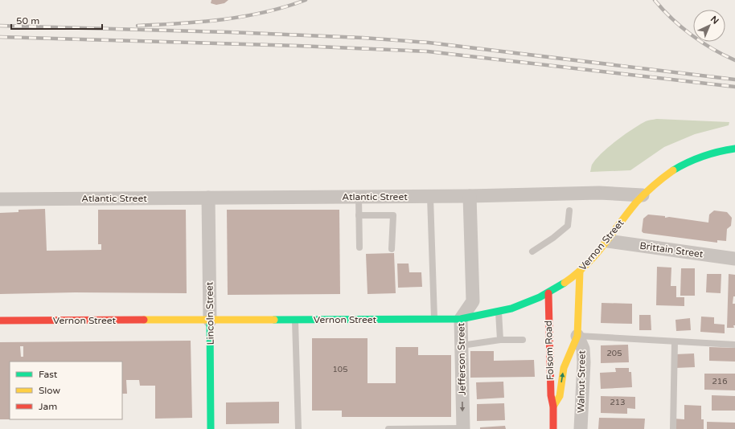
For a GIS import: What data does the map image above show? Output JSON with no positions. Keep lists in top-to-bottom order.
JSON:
{
  "streets": {
    "main road": ["Vernon Street", "Lincoln Street", "Folsom Road"],
    "street": [
      "Atlantic Street",
      "Brittain Street",
      "Jefferson Street",
      "Walnut Street"
    ]
  },
  "crossings": [
    ["Atlantic Street", "Vernon Street"],
    ["Atlantic Street", "Lincoln Street"],
    ["Atlantic Street", "Jefferson Street"],
    ["Vernon Street", "Brittain Street"],
    ["Vernon Street", "Lincoln Street"],
    ["Vernon Street", "Folsom Road"],
    ["Vernon Street", "Jefferson Street"],
    ["Folsom Road", "Walnut Street"]
  ],
  "one_way": ["Jefferson Street"],
  "house_numbers": [
    "205",
    "105",
    "216",
    "213"
  ],
  "legend": ["Fast", "Slow", "Jam"],
  "scale_bar": "50 m",
  "north": "top right"
}
